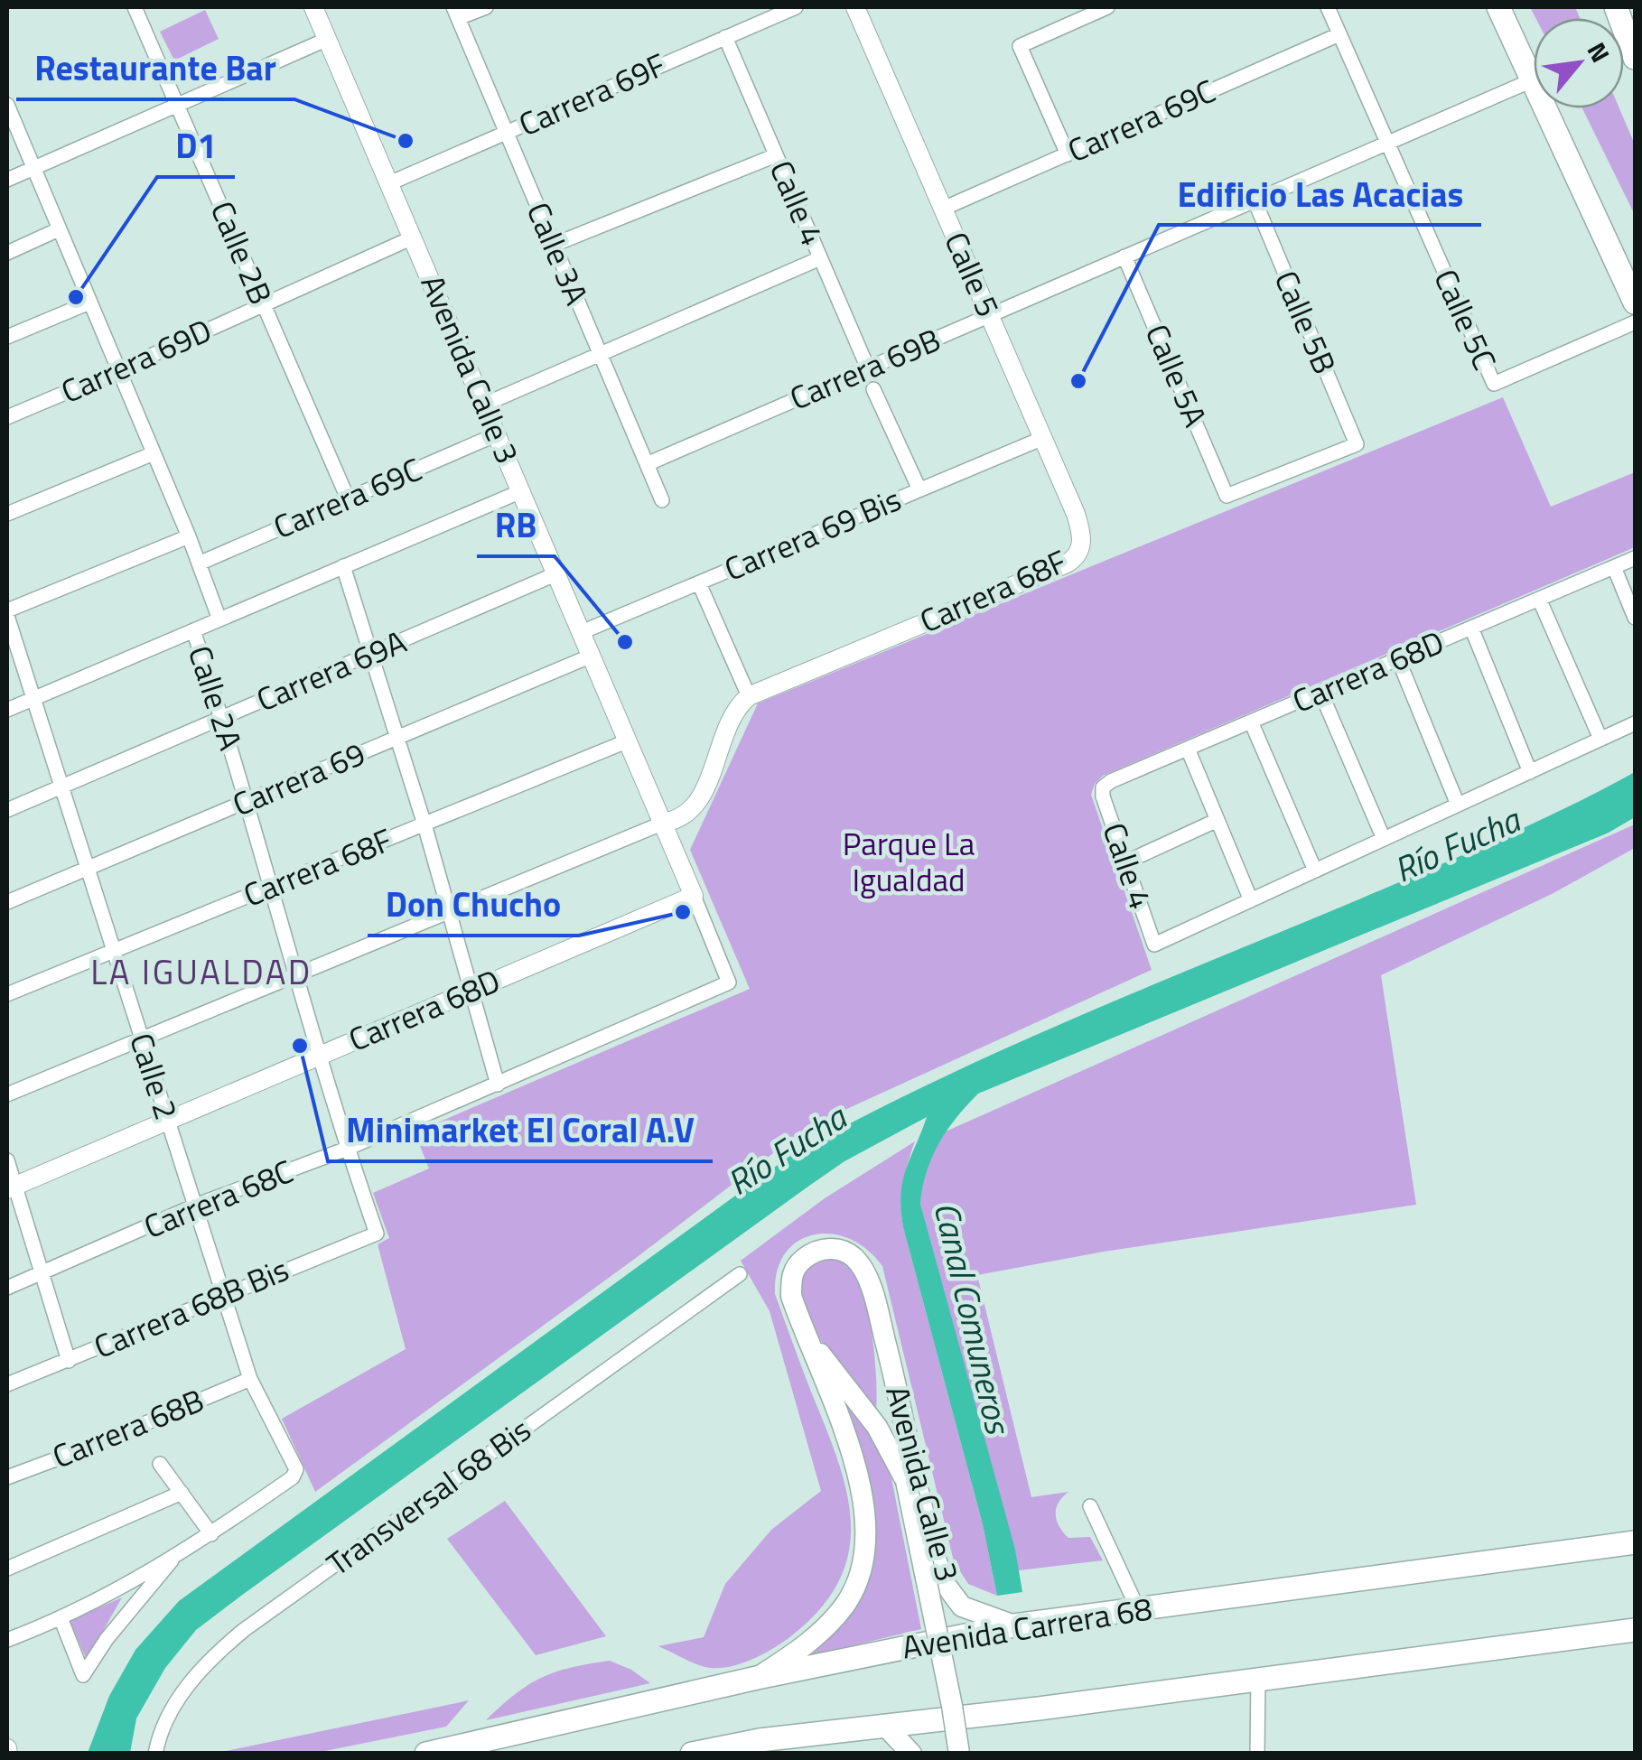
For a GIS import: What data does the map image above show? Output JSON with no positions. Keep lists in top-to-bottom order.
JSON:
{
  "streets": {
    "main road": ["Avenida Calle 3", "Avenida Carrera 68"],
    "street": [
      "Carrera 69F",
      "Carrera 69C",
      "Calle 4",
      "Calle 2B",
      "Calle 3A",
      "Calle 5",
      "Calle 5C",
      "Calle 5B",
      "Carrera 69D",
      "Carrera 69B",
      "Calle 5A",
      "Carrera 69 Bis",
      "Carrera 68F",
      "Carrera 69A",
      "Carrera 68D",
      "Calle 2A",
      "Carrera 69",
      "Calle 2",
      "Carrera 68C",
      "Carrera 68B Bis",
      "Carrera 68B",
      "Transversal 68 Bis"
    ]
  },
  "crossings": [
    ["Carrera 69F", "Calle 4"],
    ["Carrera 69F", "Calle 3A"],
    ["Carrera 69F", "Avenida Calle 3"],
    ["Carrera 69C", "Calle 2B"],
    ["Carrera 69C", "Calle 5"],
    ["Carrera 69C", "Calle 5C"],
    ["Carrera 69C", "Avenida Calle 3"],
    ["Carrera 69C", "Calle 2A"],
    ["Calle 4", "Carrera 69B"],
    ["Calle 4", "Carrera 68D"],
    ["Calle 2B", "Carrera 69D"],
    ["Calle 3A", "Carrera 69B"],
    ["Calle 5", "Carrera 69B"],
    ["Calle 5", "Carrera 69 Bis"],
    ["Calle 5", "Carrera 68F"],
    ["Calle 5C", "Carrera 69B"],
    ["Calle 5B", "Carrera 69B"],
    ["Calle 5B", "Calle 5A"],
    ["Carrera 69D", "Avenida Calle 3"],
    ["Carrera 69D", "Calle 2A"],
    ["Avenida Calle 3", "Carrera 69 Bis"],
    ["Avenida Calle 3", "Carrera 68F"],
    ["Avenida Calle 3", "Carrera 69A"],
    ["Avenida Calle 3", "Carrera 68D"],
    ["Avenida Calle 3", "Carrera 69"],
    ["Avenida Calle 3", "Carrera 68C"],
    ["Avenida Calle 3", "Avenida Carrera 68"],
    ["Carrera 69B", "Calle 5A"],
    ["Carrera 68F", "Calle 2A"],
    ["Carrera 68F", "Calle 2"],
    ["Carrera 69A", "Calle 2A"],
    ["Carrera 69A", "Calle 2"],
    ["Carrera 68D", "Calle 2A"],
    ["Carrera 68D", "Calle 2"],
    ["Calle 2A", "Carrera 69"],
    ["Calle 2A", "Carrera 68C"],
    ["Calle 2A", "Carrera 68B Bis"],
    ["Carrera 69", "Calle 2"],
    ["Calle 2", "Carrera 68C"],
    ["Calle 2", "Carrera 68B Bis"],
    ["Calle 2", "Carrera 68B"]
  ],
  "districts": ["LA IGUALDAD"],
  "water": ["Río Fucha", "Canal Comuneros"],
  "parks": ["Parque La Igualdad"],
  "places": [
    "Restaurante Bar",
    "D1",
    "Edificio Las Acacias",
    "RB",
    "Don Chucho",
    "Minimarket El Coral A.V"
  ],
  "north": "top right"
}
